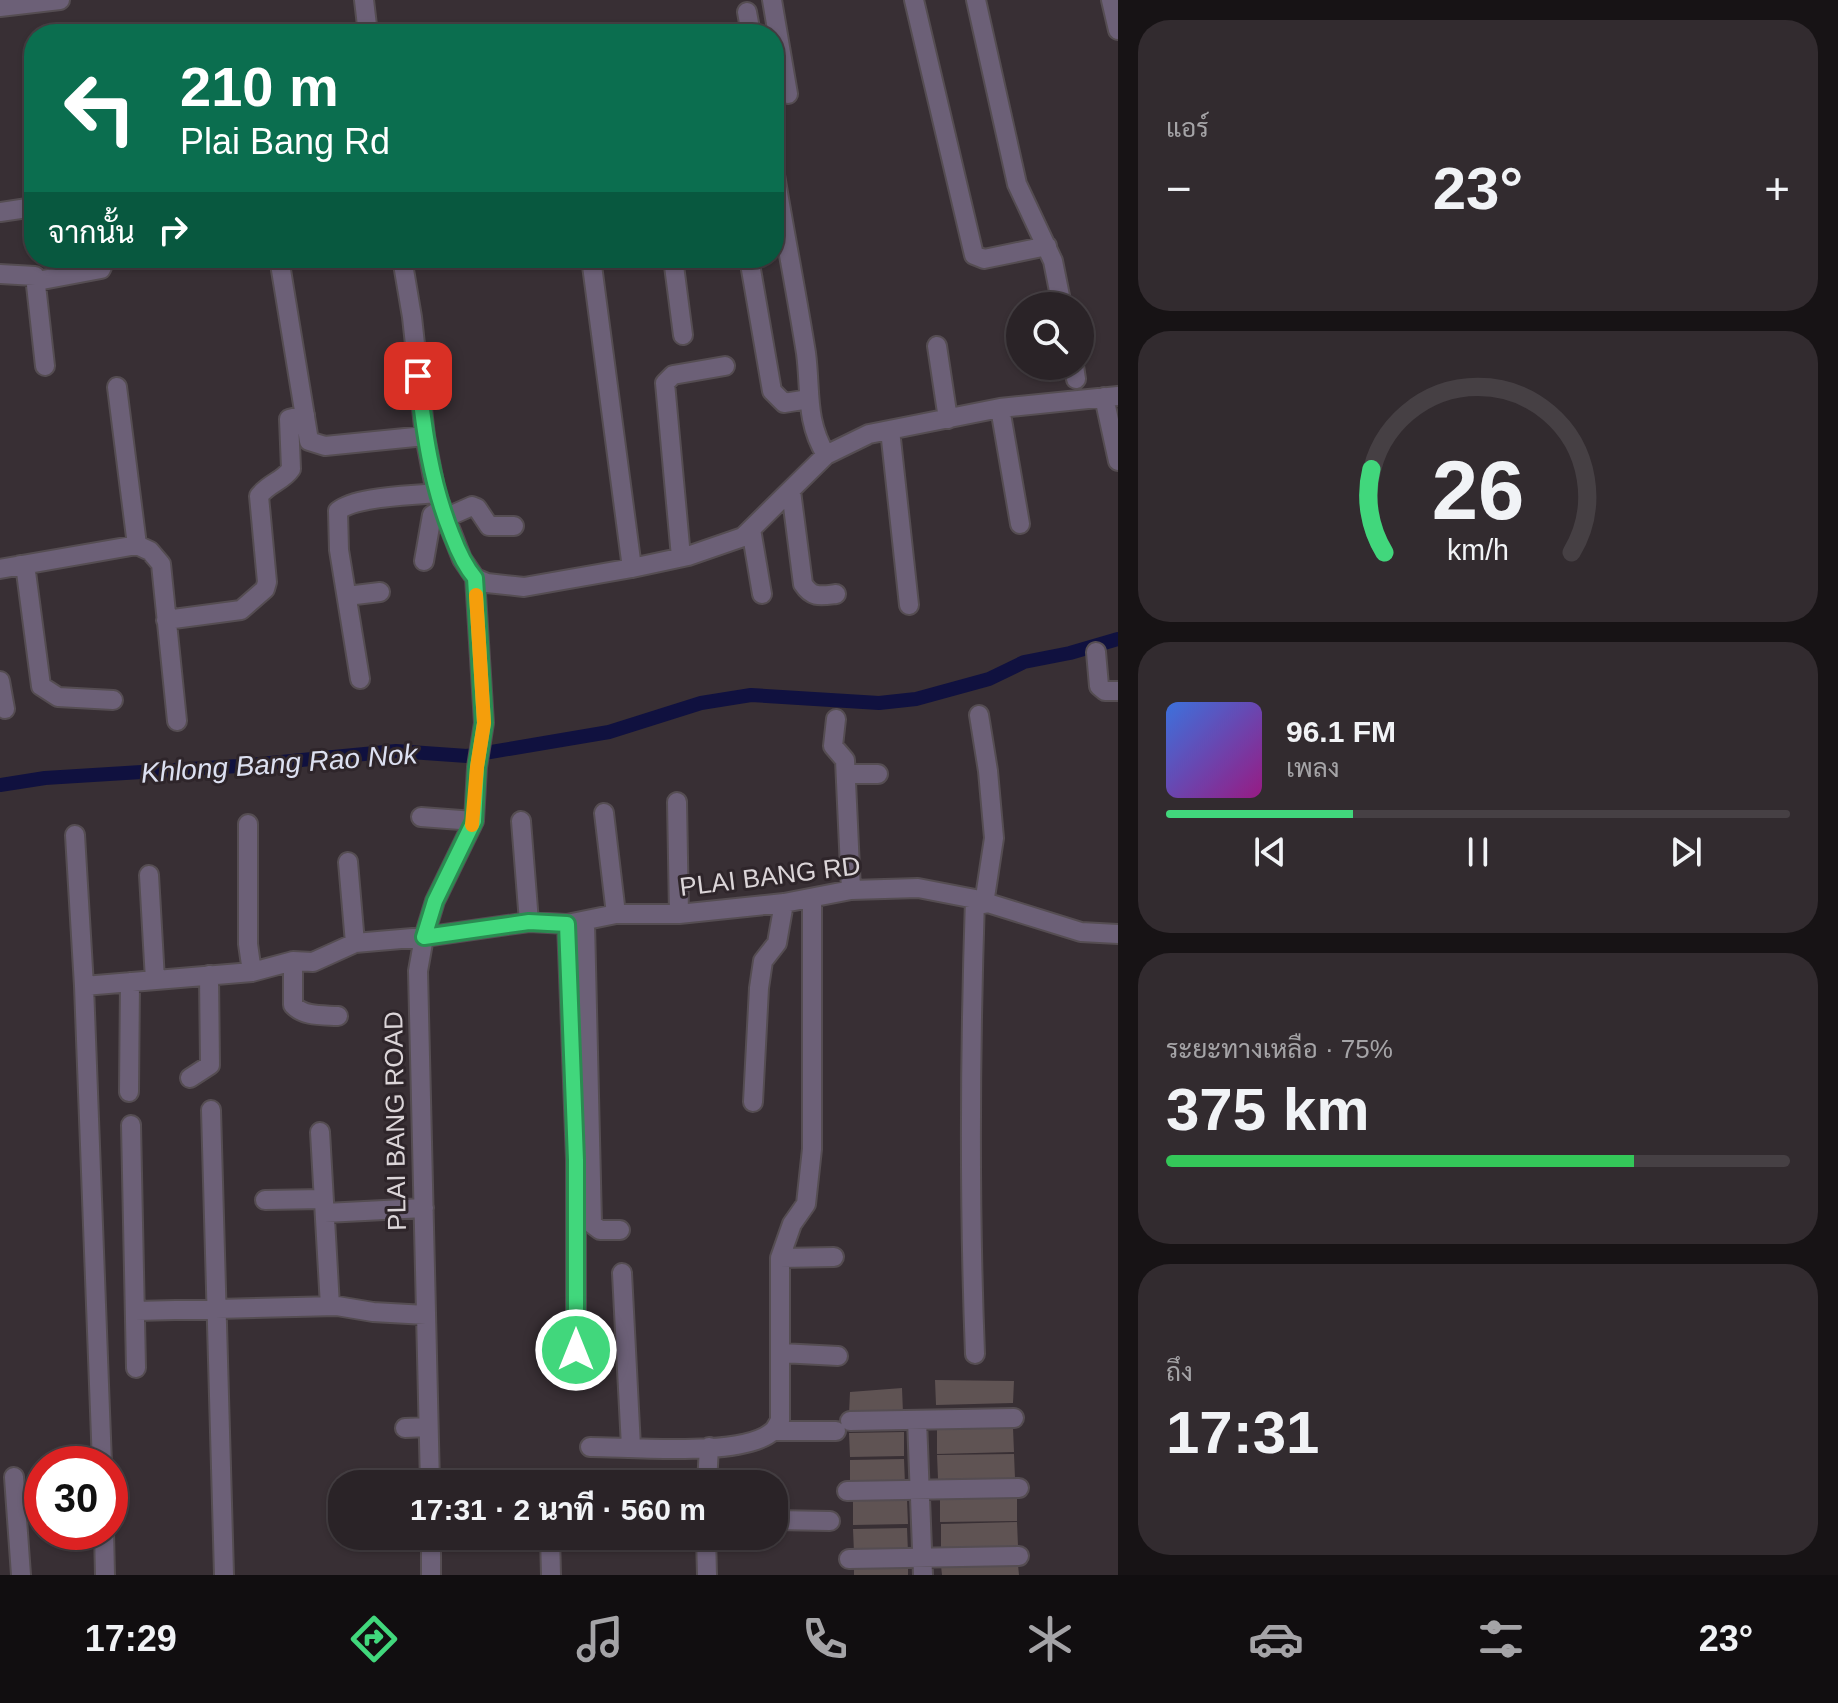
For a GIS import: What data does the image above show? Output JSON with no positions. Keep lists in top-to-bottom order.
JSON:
{
  "streets": {
    "street": ["PLAI BANG RD", "PLAI BANG ROAD"]
  },
  "crossings": [
    ["PLAI BANG RD", "PLAI BANG ROAD"]
  ],
  "water": ["Khlong Bang Rao Nok"],
  "page": {
    "tile": [
      "แอร์",
      ["ระยะทางเหลือ · 75%", "375 km"],
      ["ถึง", "17:31"]
    ],
    "turn": ["210 m", "Plai Bang Rd"],
    "heat": ["−", "23°", "+"],
    "then": "จากนั้น",
    "song": ["96.1 FM", "เพลง"],
    "limit": "30",
    "trip": "17:31 · 2 นาที · 560 m",
    "tabs": ["17:29", "23°"],
    "gauge": ["26", "km/h"]
  }
}
